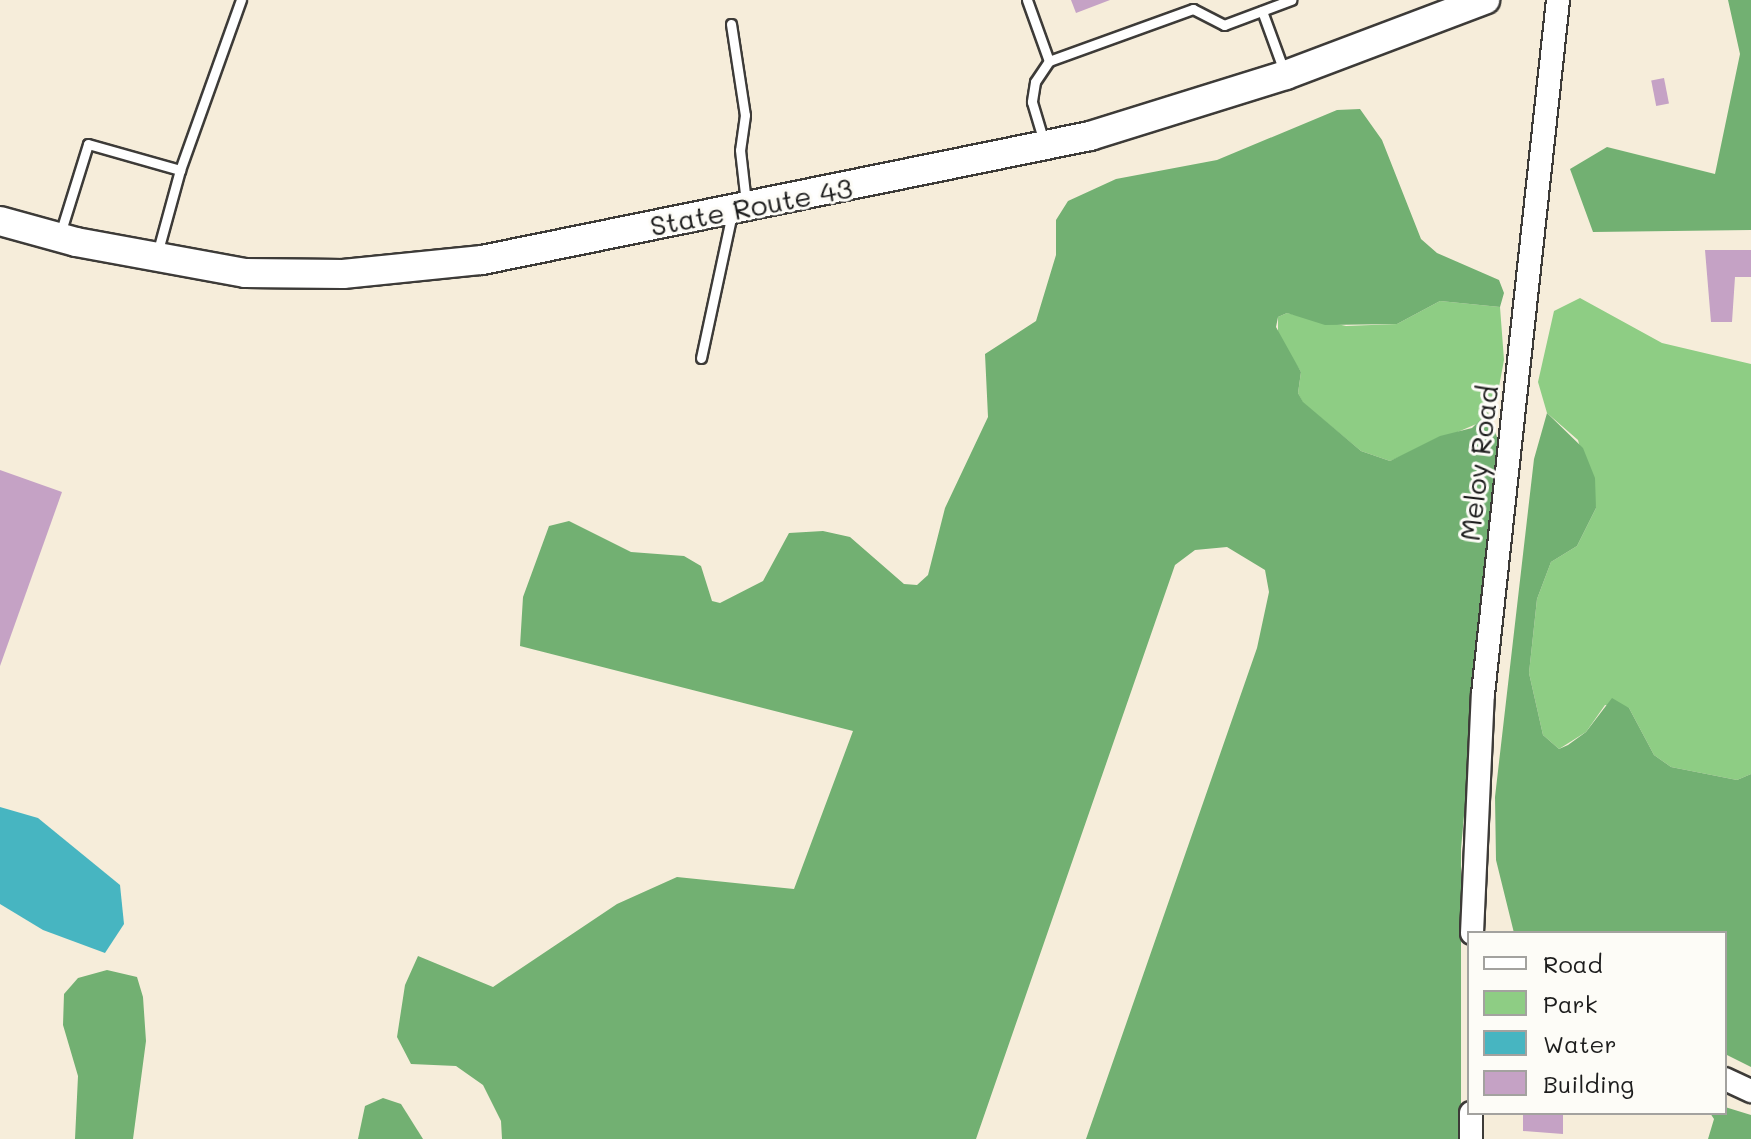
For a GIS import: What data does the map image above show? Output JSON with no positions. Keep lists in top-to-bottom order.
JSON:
{
  "streets": {
    "main road": ["State Route 43"],
    "street": ["Meloy Road"]
  },
  "legend": [
    "Road",
    "Park",
    "Water",
    "Building"
  ]
}
